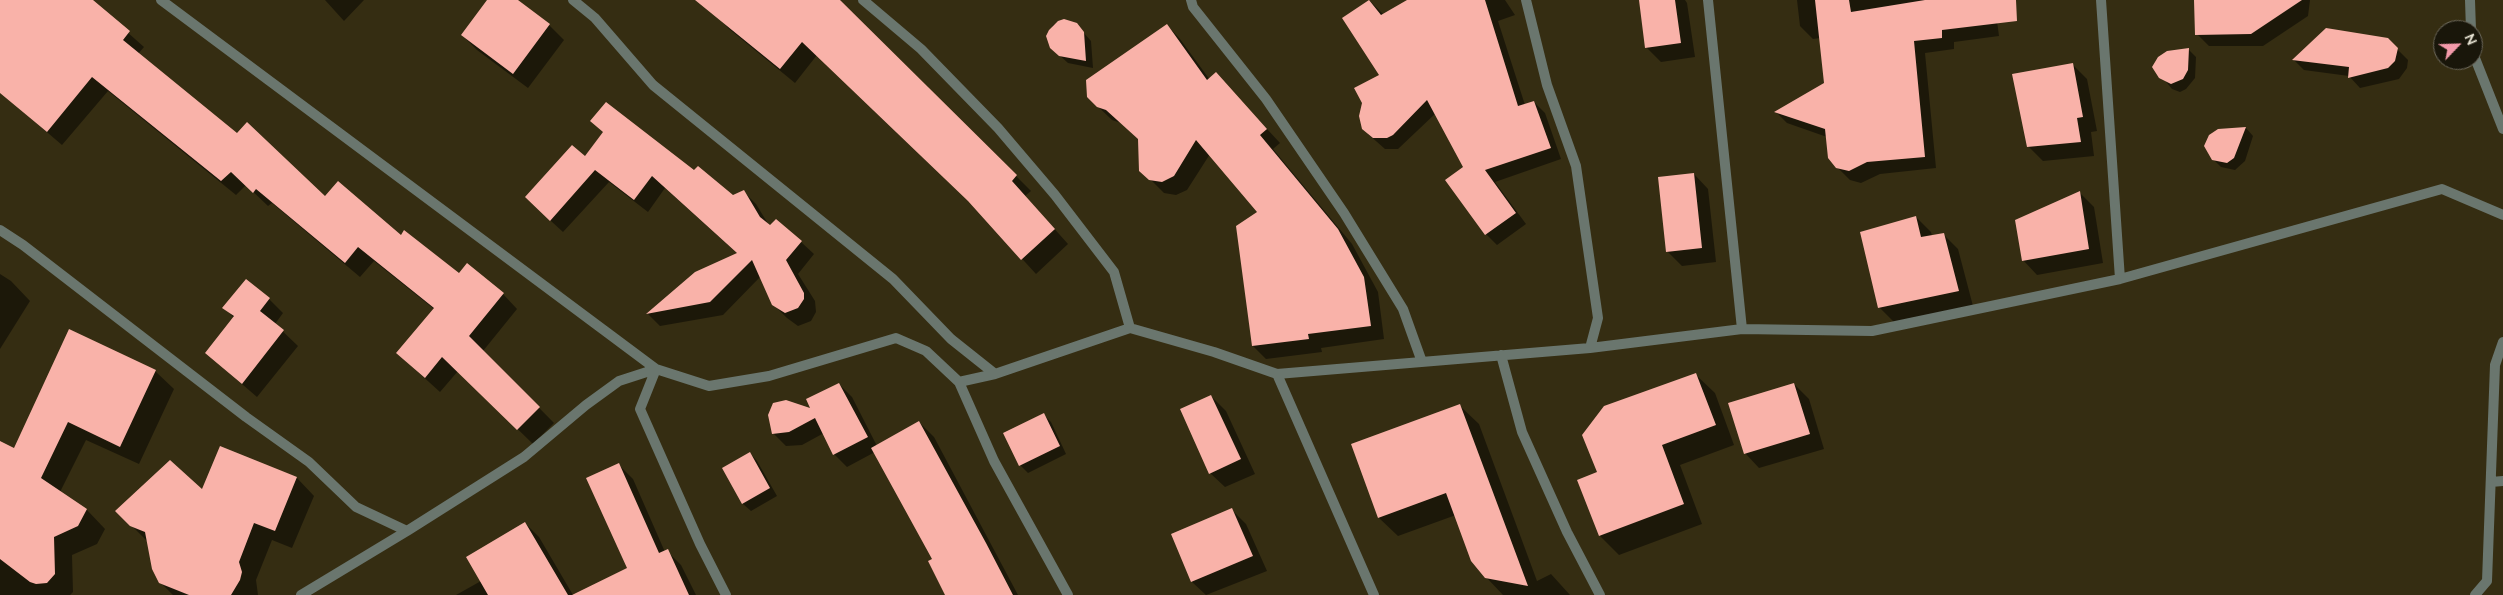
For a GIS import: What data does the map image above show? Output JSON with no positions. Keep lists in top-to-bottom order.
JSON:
{
  "north": "top right"
}
